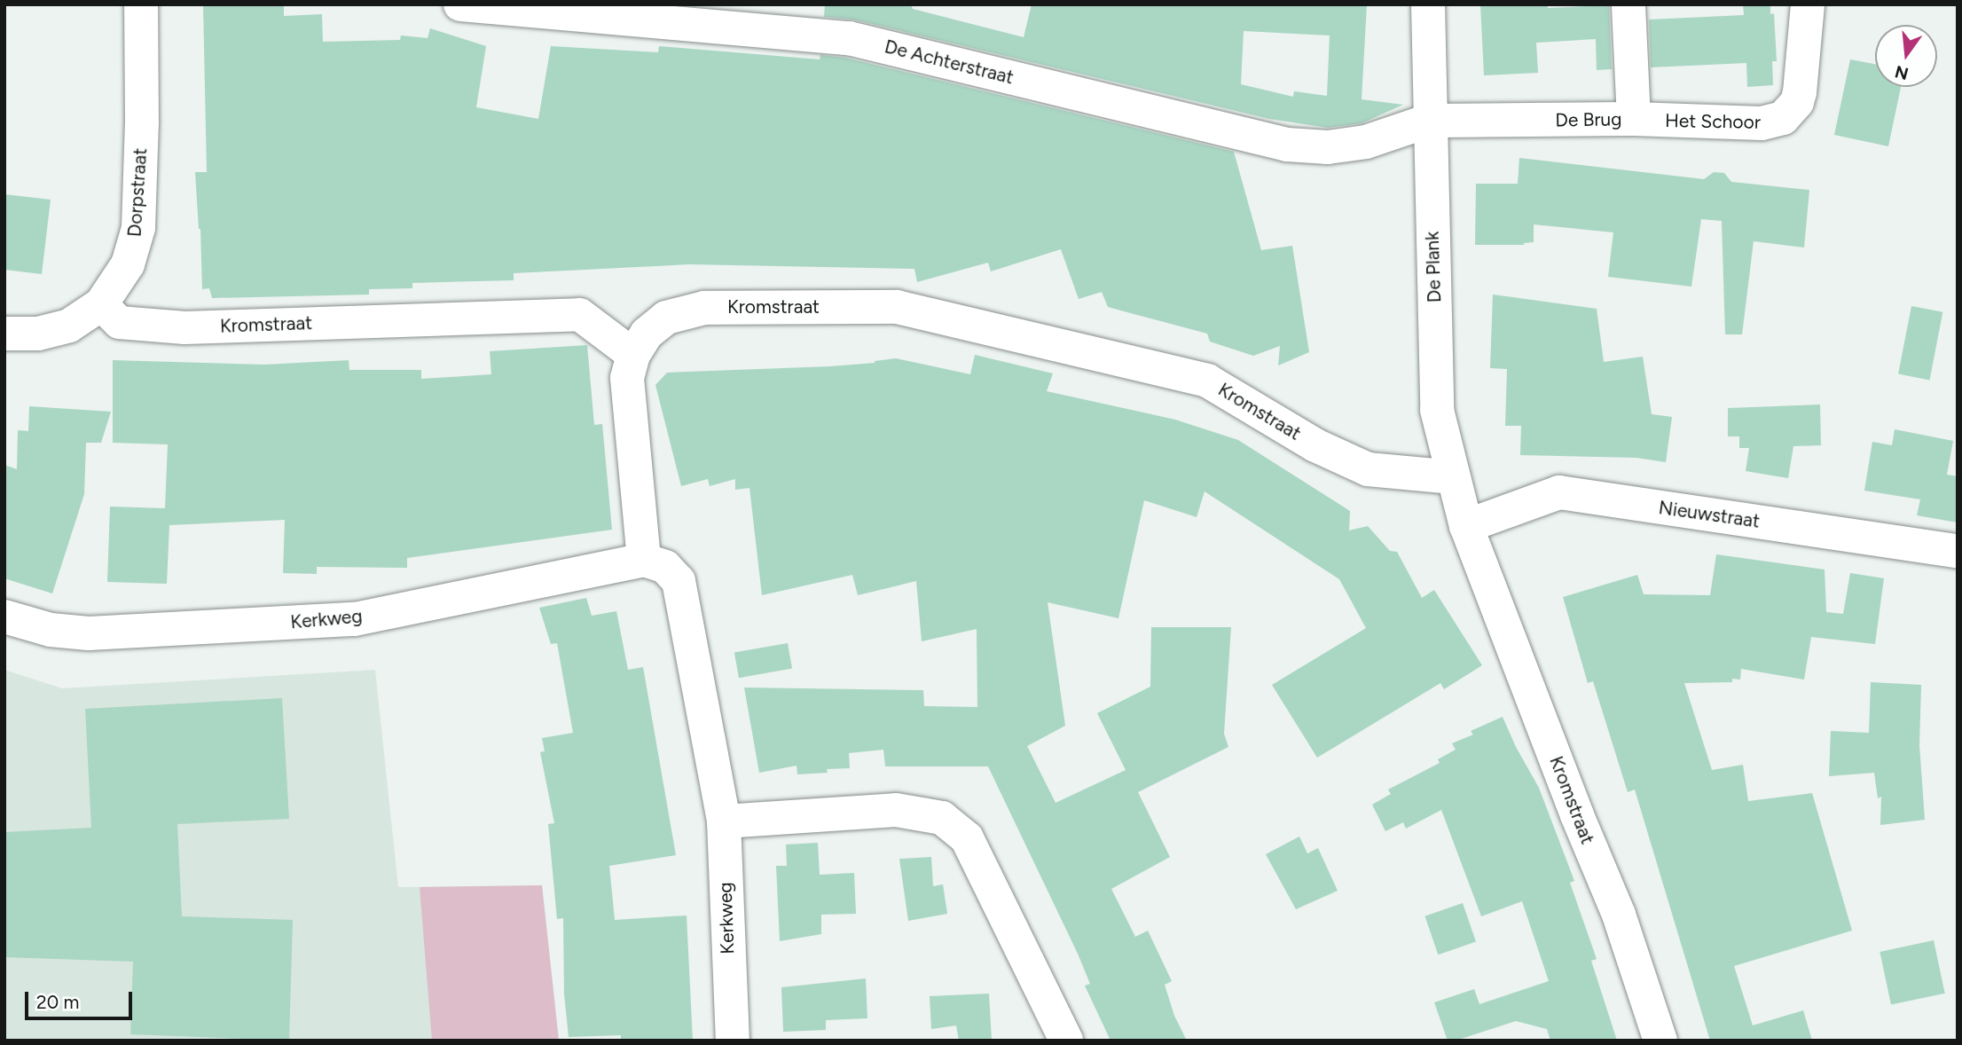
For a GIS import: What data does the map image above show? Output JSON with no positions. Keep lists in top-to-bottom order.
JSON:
{
  "streets": {
    "street": [
      "De Achterstraat",
      "De Brug",
      "Het Schoor",
      "Dorpstraat",
      "De Plank",
      "Kromstraat",
      "Nieuwstraat",
      "Kerkweg"
    ]
  },
  "crossings": [
    ["De Achterstraat", "De Brug"],
    ["De Achterstraat", "De Plank"],
    ["De Brug", "Het Schoor"],
    ["De Brug", "De Plank"],
    ["Dorpstraat", "Kromstraat"],
    ["De Plank", "Kromstraat"],
    ["De Plank", "Nieuwstraat"],
    ["Kromstraat", "Nieuwstraat"]
  ],
  "scale_bar": "20 m",
  "north": "bottom"
}
